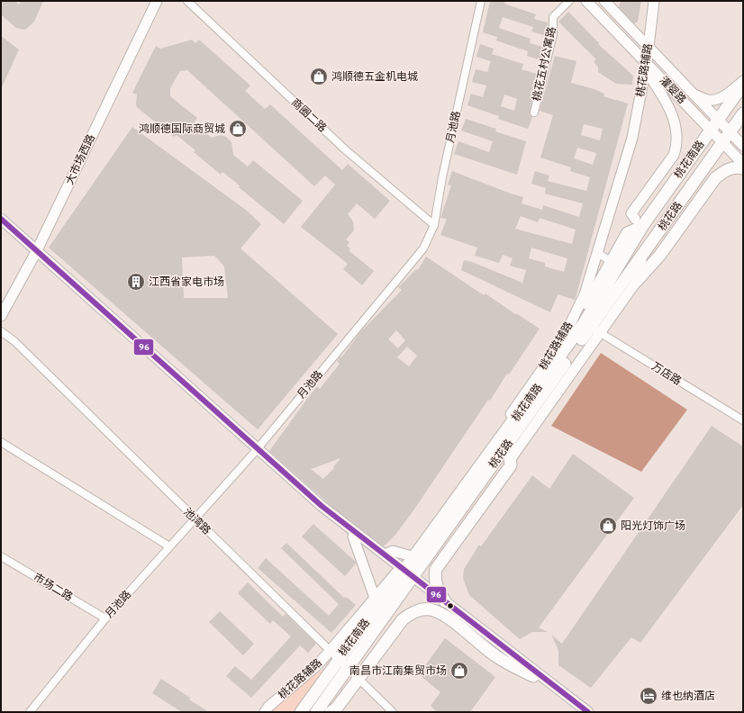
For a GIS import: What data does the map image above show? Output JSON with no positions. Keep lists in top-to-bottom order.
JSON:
{
  "streets": {
    "main road": [
      "桃花路辅路",
      "灌婴路",
      "大市场西路",
      "桃花南路",
      "桃花路"
    ],
    "street": [
      "桃花五村公寓路",
      "商圈二路",
      "月池路",
      "万店路",
      "池湾路",
      "市场二路"
    ]
  },
  "crossings": [
    ["桃花路辅路", "灌婴路"],
    ["桃花路辅路", "桃花南路"],
    ["桃花路辅路", "池湾路"],
    ["灌婴路", "桃花南路"],
    ["灌婴路", "桃花路"],
    ["商圈二路", "月池路"],
    ["月池路", "池湾路"],
    ["月池路", "市场二路"],
    ["桃花南路", "桃花路"],
    ["桃花南路", "池湾路"],
    ["桃花路", "万店路"]
  ],
  "places": {
    "shop": [
      "鸿顺德五金机电城",
      "鸿顺德国际商贸城",
      "阳光灯饰广场",
      "南昌市江南集贸市场"
    ],
    "building": ["江西省家电市场"],
    "hotel": ["维也纳酒店"]
  },
  "lines": ["transit line 96"]
}
